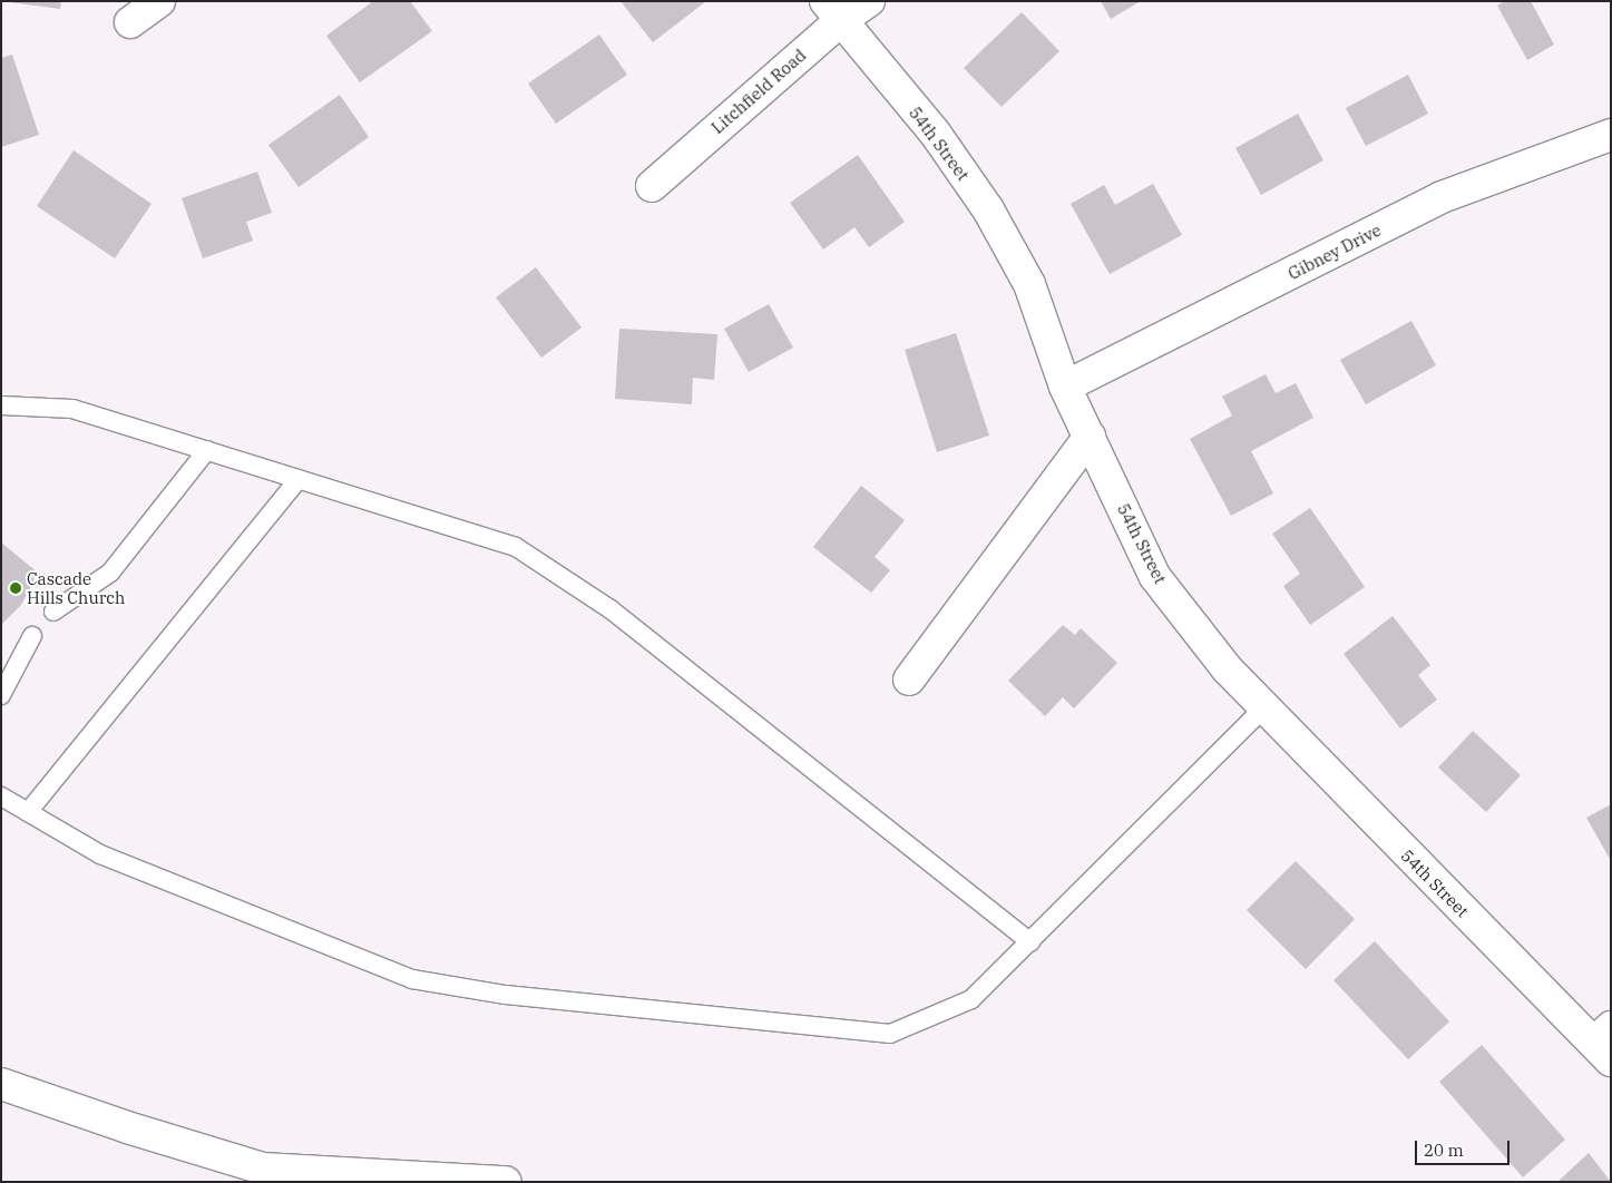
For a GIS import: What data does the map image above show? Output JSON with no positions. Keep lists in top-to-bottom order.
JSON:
{
  "streets": {
    "main road": ["Litchfield Road", "54th Street", "Gibney Drive"]
  },
  "crossings": [
    ["Litchfield Road", "54th Street"],
    ["54th Street", "Gibney Drive"]
  ],
  "places": ["Cascade Hills Church"],
  "scale_bar": "20 m"
}
